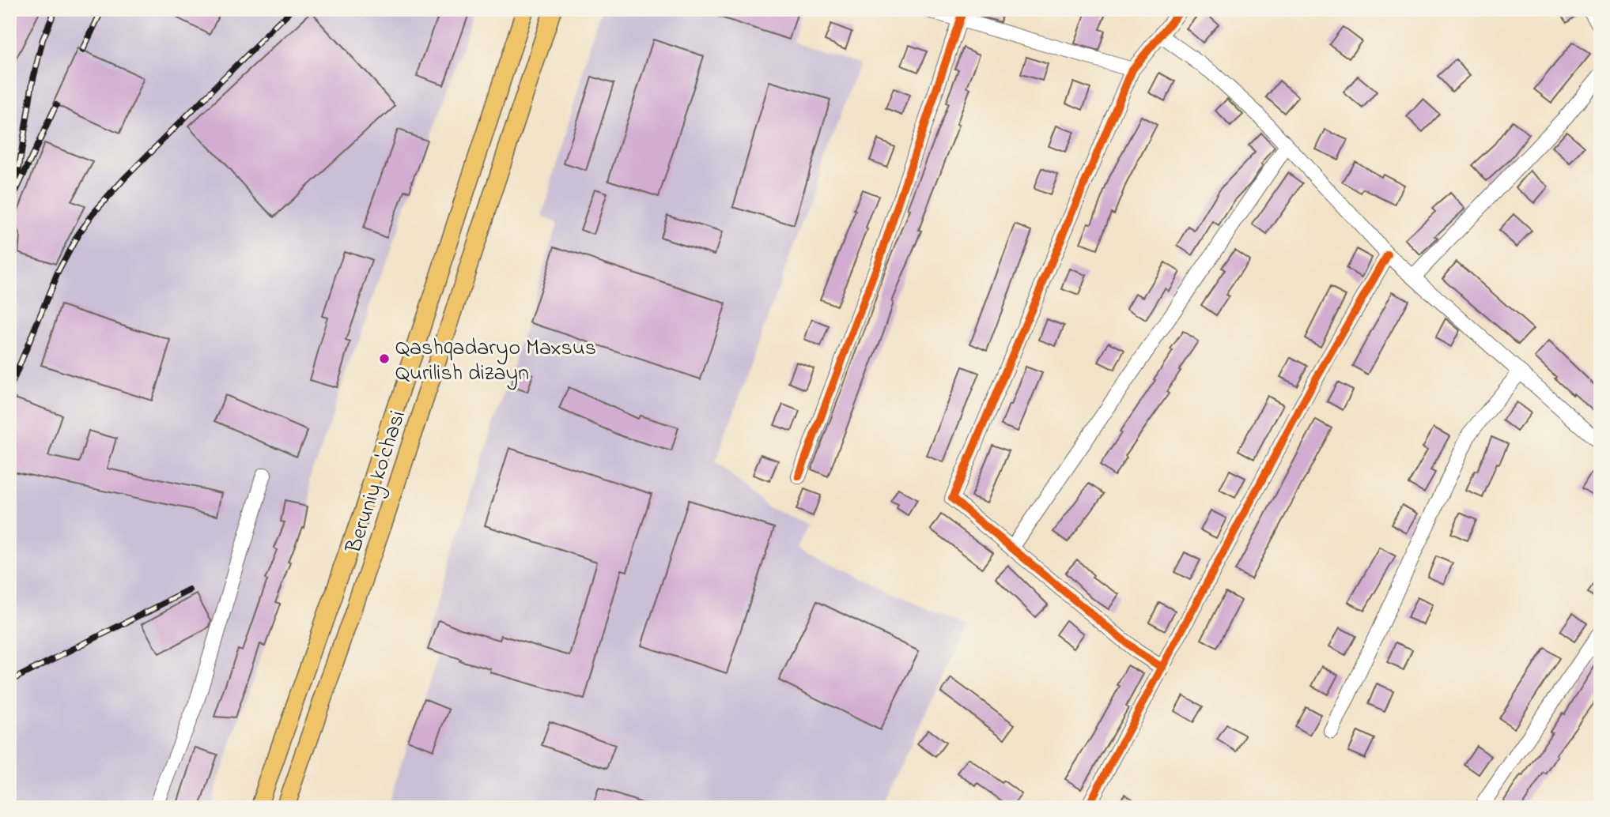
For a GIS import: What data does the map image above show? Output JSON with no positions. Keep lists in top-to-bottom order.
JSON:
{
  "streets": {
    "main road": ["Beruniy ko'chasi"]
  },
  "places": ["Qashqadaryo Maxsus Qurilish dizayn"]
}
